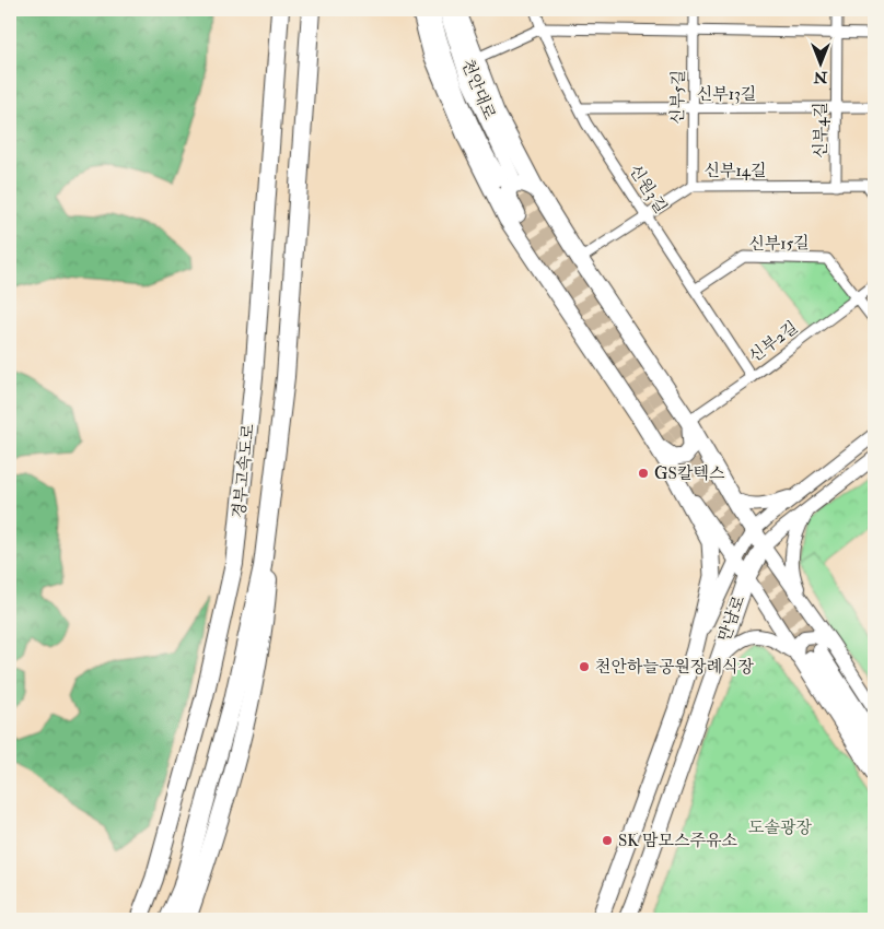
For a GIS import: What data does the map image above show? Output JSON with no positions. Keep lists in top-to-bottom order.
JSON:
{
  "streets": {
    "highway": ["경부고속도로"],
    "main road": ["천안대로", "만남로"],
    "street": [
      "신부13길",
      "신부5길",
      "신부4길",
      "신부14길",
      "신원3길",
      "신부15길",
      "신부2길"
    ]
  },
  "crossings": [
    ["신부13길", "신부5길"],
    ["신부13길", "신부4길"],
    ["신부13길", "신원3길"],
    ["신부5길", "신부14길"],
    ["신부4길", "신부14길"],
    ["신부14길", "신원3길"],
    ["신원3길", "신부15길"],
    ["신원3길", "신부2길"],
    ["신부15길", "신부2길"]
  ],
  "parks": ["도솔광장"],
  "places": ["GS칼텍스", "천안하늘공원장례식장", "SK 맘모스주유소"],
  "north": "bottom"
}
